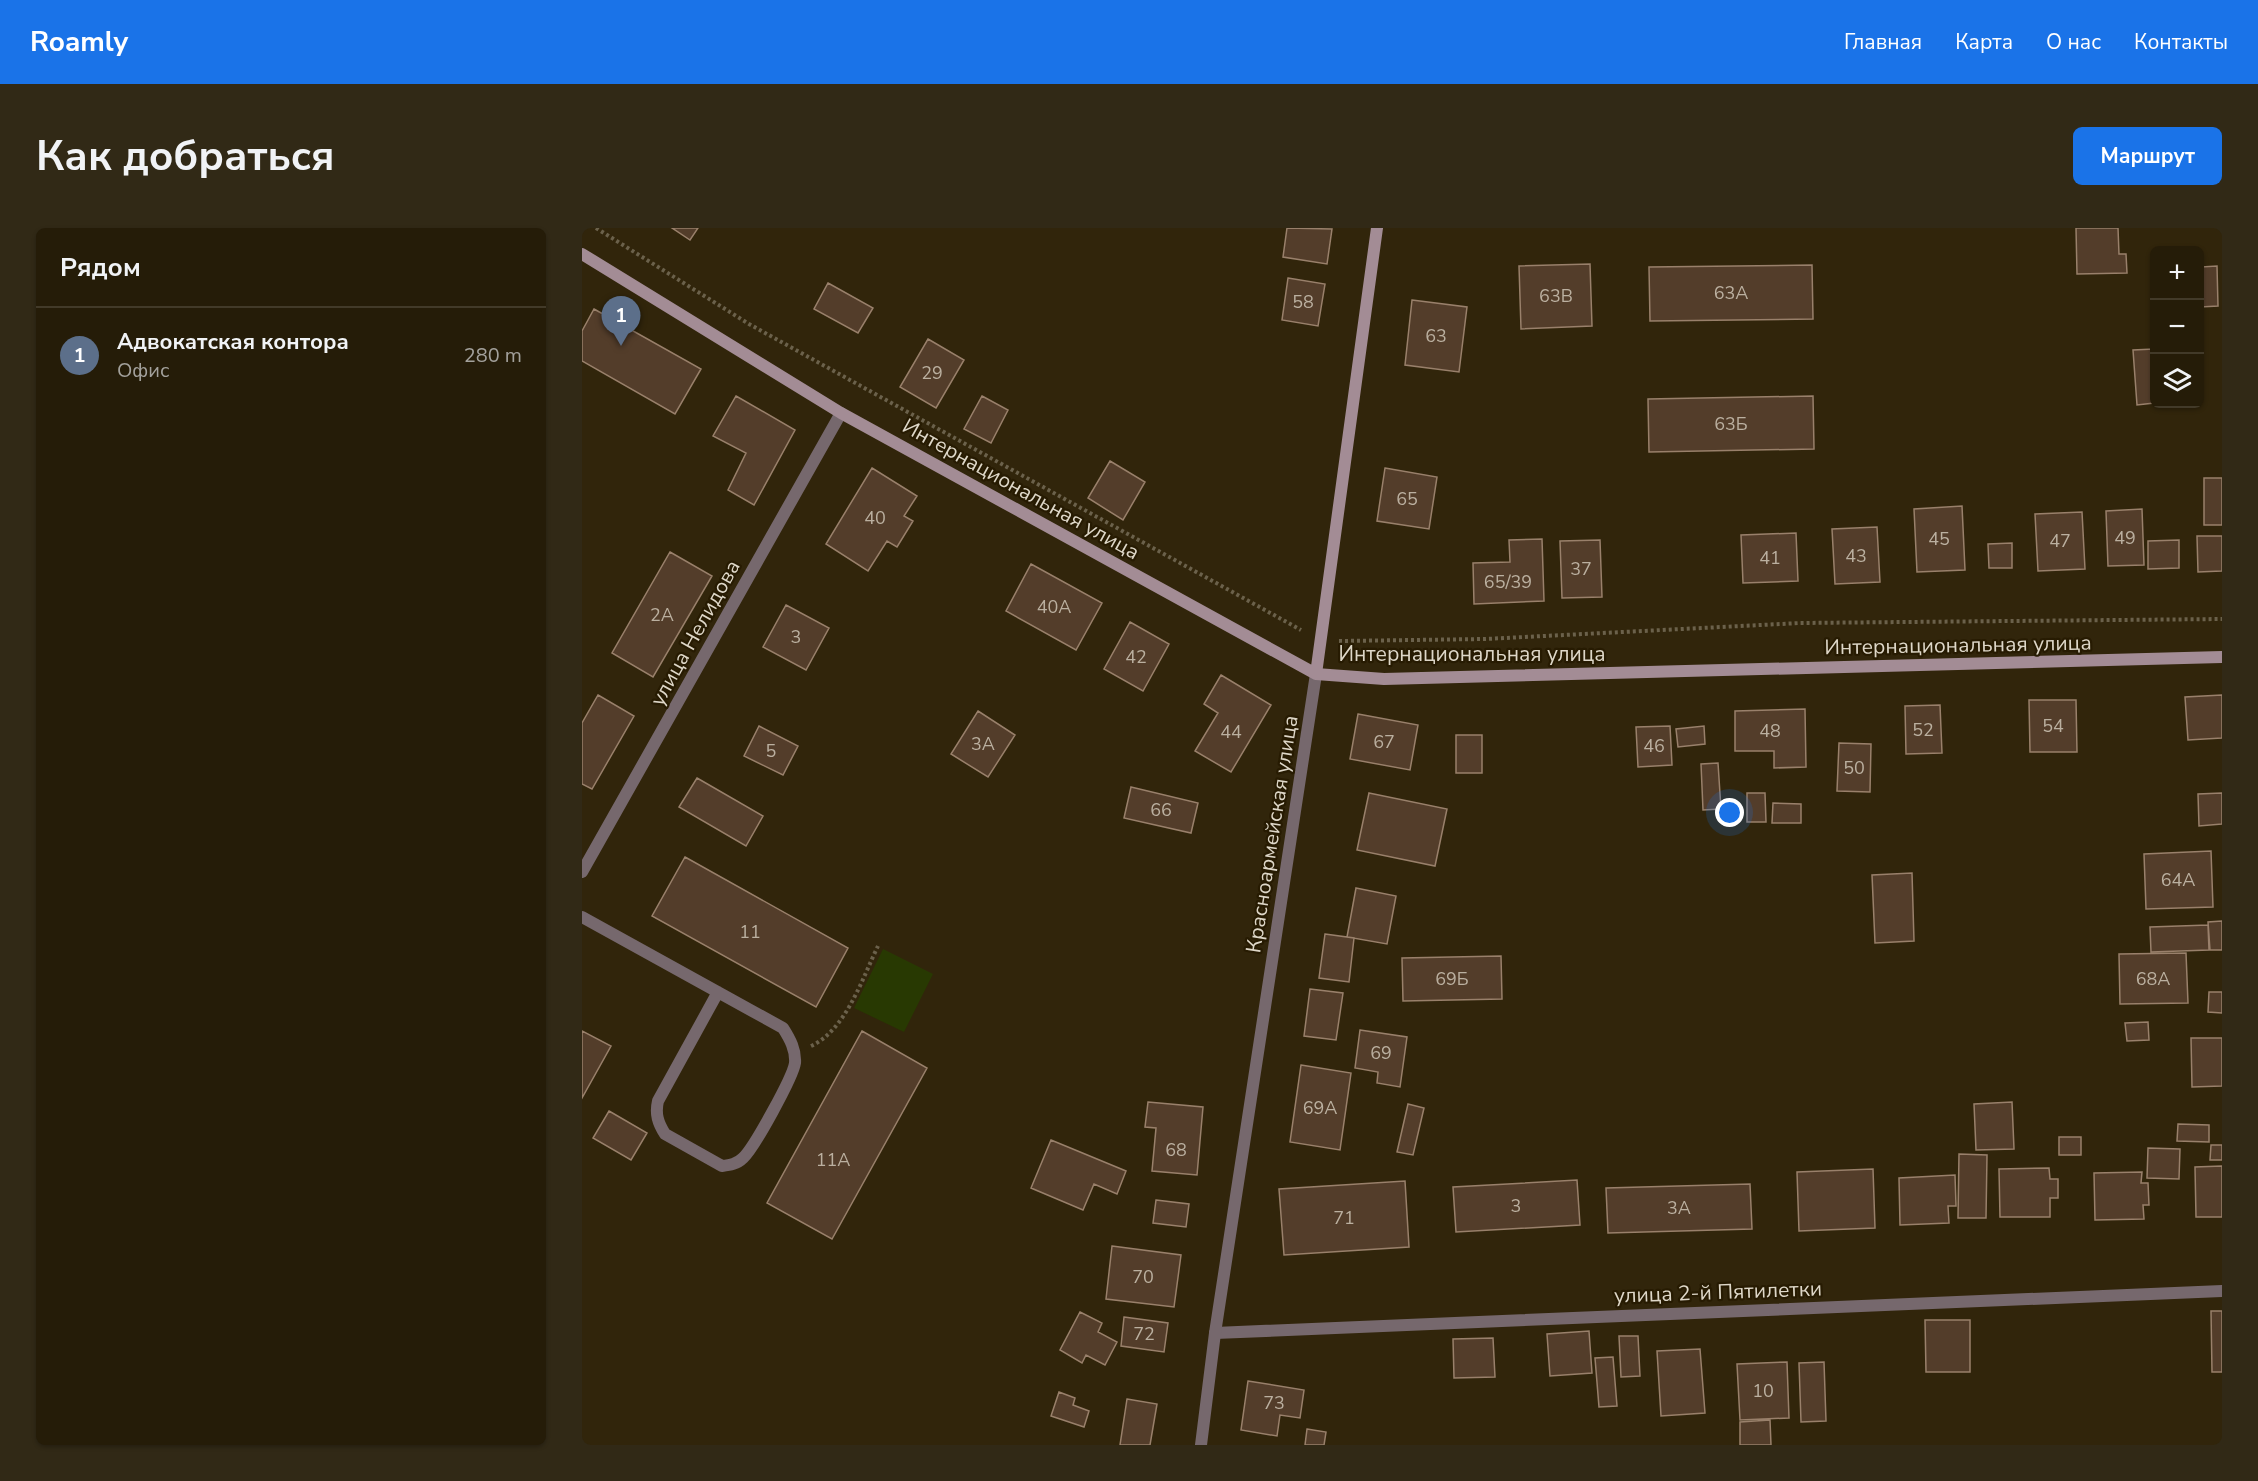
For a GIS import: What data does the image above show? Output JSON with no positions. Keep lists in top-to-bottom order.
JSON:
{
  "streets": {
    "main road": ["Интернациональная улица", "Красноармейская улица"],
    "street": ["улица Нелидова", "улица 2-й Пятилетки"]
  },
  "crossings": [
    ["Интернациональная улица", "улица Нелидова"],
    ["Интернациональная улица", "Красноармейская улица"],
    ["Красноармейская улица", "улица 2-й Пятилетки"]
  ],
  "house_numbers": [
    "63А",
    "63В",
    "58",
    "63",
    "29",
    "63Б",
    "65",
    "40",
    "49",
    "45",
    "47",
    "43",
    "41",
    "37",
    "65/39",
    "40А",
    "2А",
    "3",
    "42",
    "54",
    "52",
    "48",
    "44",
    "67",
    "3А",
    "46",
    "5",
    "50",
    "66",
    "64А",
    "11",
    "69Б",
    "68А",
    "69",
    "69А",
    "68",
    "11А",
    "3",
    "3А",
    "71",
    "70",
    "72",
    "10",
    "73"
  ],
  "page": {
    "header": "Roamly",
    "nav": [
      "Главная",
      "Карта",
      "О нас",
      "Контакты"
    ],
    "buttons": "Маршрут",
    "title": "Как добраться",
    "heading": "Рядом",
    "map_buttons": ["+", "−"],
    "pins": "1",
    "list": [
      {
        "mark": "1",
        "name": "Адвокатская контора",
        "note": "Офис",
        "value": "280 m"
      }
    ]
  }
}
